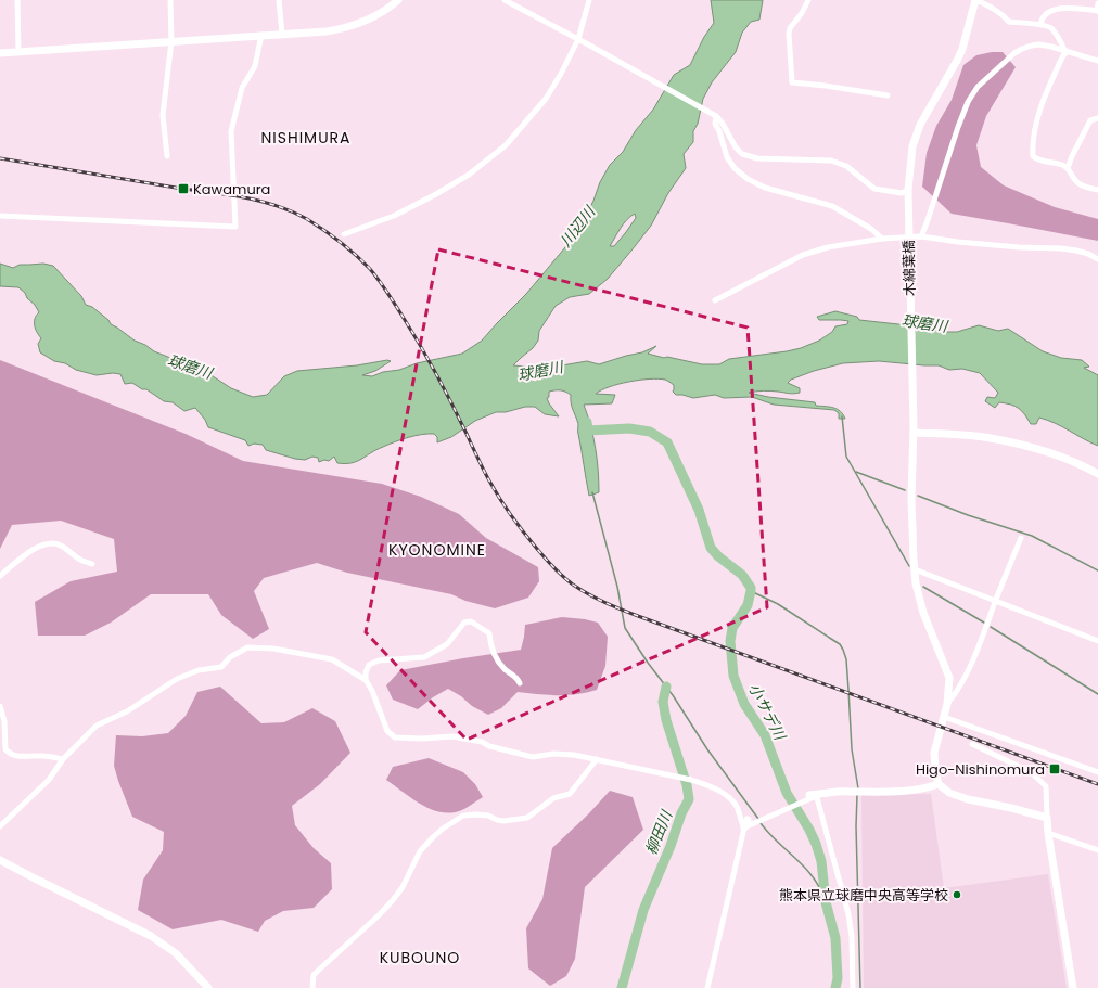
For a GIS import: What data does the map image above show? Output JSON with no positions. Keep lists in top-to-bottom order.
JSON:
{
  "streets": {
    "street": ["木綿葉橋"]
  },
  "districts": ["NISHIMURA", "KYONOMINE", "KUBOUNO"],
  "water": [
    "川辺川",
    "球磨川",
    "小サデ川",
    "柳田川"
  ],
  "places": {
    "transit": ["Kawamura", "Higo-Nishinomura"],
    "other": ["熊本県立球磨中央高等学校"]
  }
}
